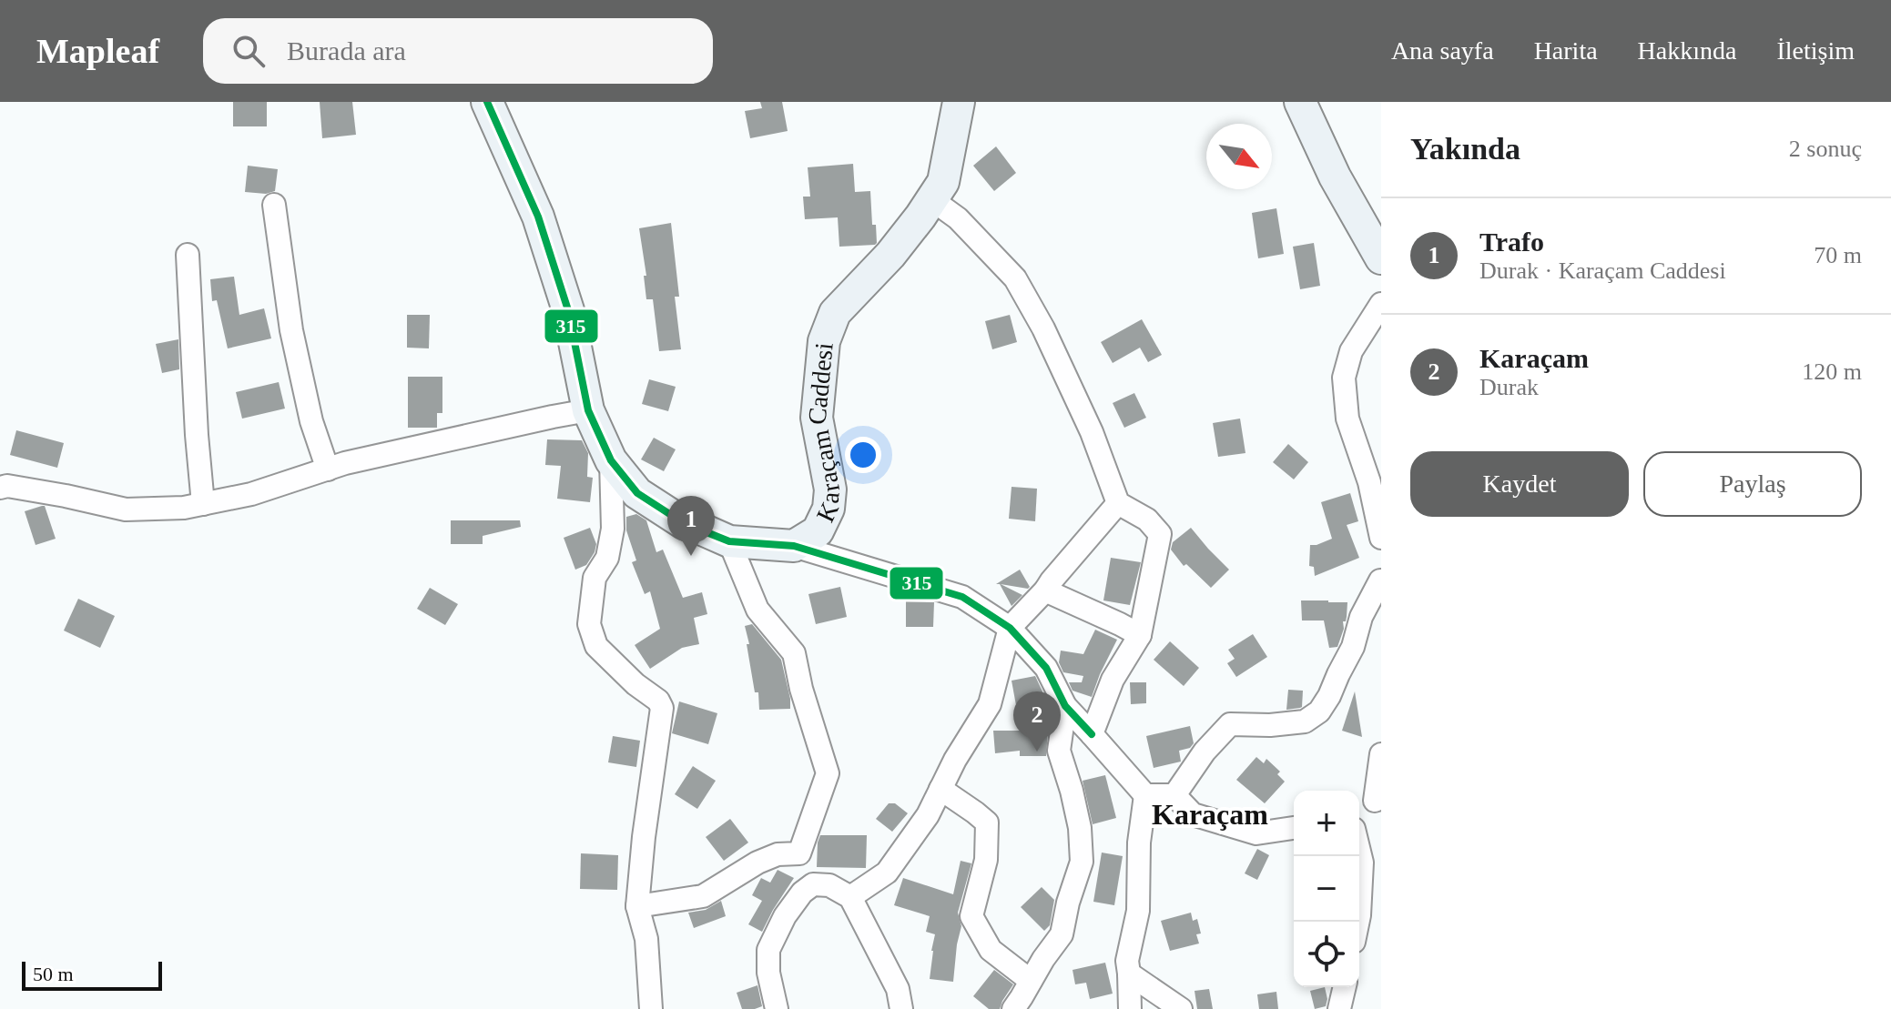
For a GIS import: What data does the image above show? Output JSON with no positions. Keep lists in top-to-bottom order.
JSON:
{
  "streets": {
    "street": ["Karaçam Caddesi"]
  },
  "districts": ["Karaçam"],
  "lines": ["transit line 315"],
  "scale_bar": "50 m",
  "north": "bottom right",
  "page": {
    "header": "Mapleaf",
    "search": "Burada ara",
    "nav": [
      "Ana sayfa",
      "Harita",
      "Hakkında",
      "İletişim"
    ],
    "heading": ["Yakında", "2 sonuç"],
    "list": [
      {
        "mark": "1",
        "name": "Trafo",
        "note": "Durak · Karaçam Caddesi",
        "value": "70 m"
      },
      {
        "mark": "2",
        "name": "Karaçam",
        "note": "Durak",
        "value": "120 m"
      }
    ],
    "buttons": ["Kaydet", "Paylaş"],
    "pins": ["1", "2"],
    "map_buttons": ["+", "−"],
    "scale": "50 m"
  }
}
